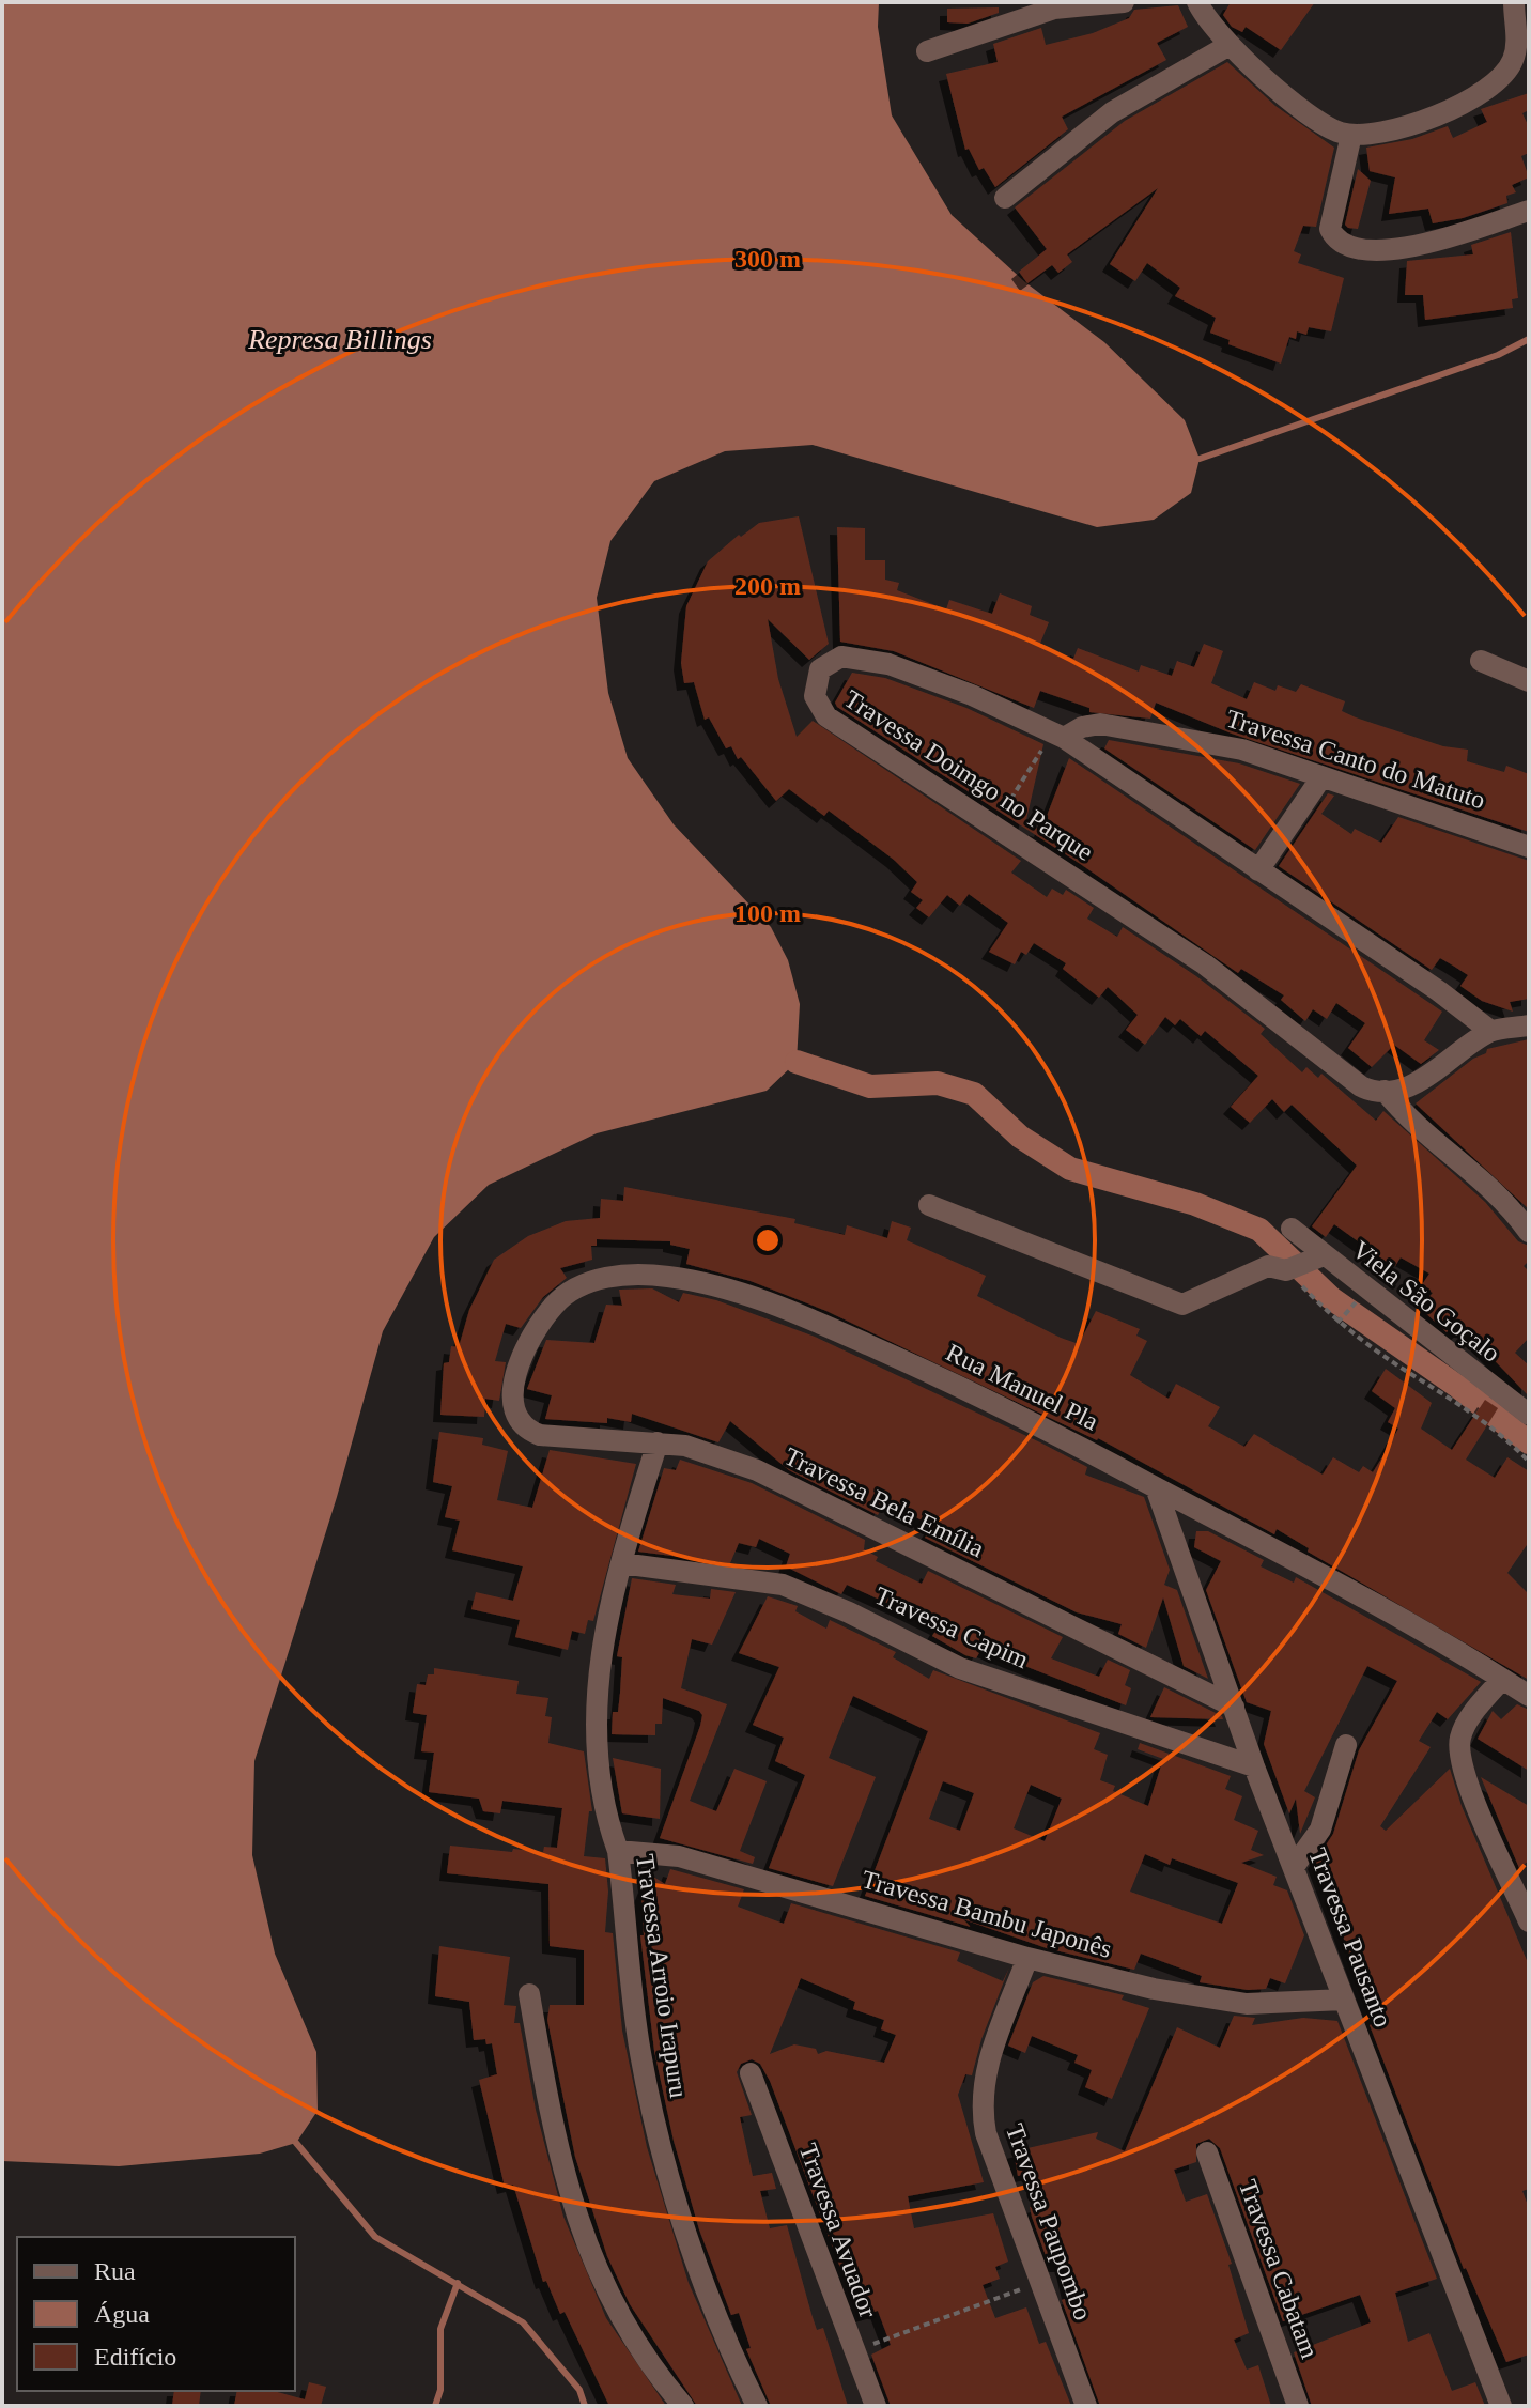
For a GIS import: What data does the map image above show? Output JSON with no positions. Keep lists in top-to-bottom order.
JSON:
{
  "streets": {
    "street": [
      "Travessa Canto do Matuto",
      "Travessa Doimgo no Parque",
      "Viela São Goçalo",
      "Rua Manuel Pla",
      "Travessa Bela Emília",
      "Travessa Capim",
      "Travessa Bambu Japonês",
      "Travessa Pausanto",
      "Travessa Arroio Irapuru",
      "Travessa Paupombo",
      "Travessa Avuador",
      "Travessa Cabatam"
    ]
  },
  "crossings": [
    ["Travessa Canto do Matuto", "Travessa Doimgo no Parque"],
    ["Rua Manuel Pla", "Travessa Bela Emília"],
    ["Rua Manuel Pla", "Travessa Pausanto"],
    ["Travessa Bela Emília", "Travessa Pausanto"],
    ["Travessa Bela Emília", "Travessa Arroio Irapuru"],
    ["Travessa Capim", "Travessa Pausanto"],
    ["Travessa Capim", "Travessa Arroio Irapuru"],
    ["Travessa Bambu Japonês", "Travessa Pausanto"],
    ["Travessa Bambu Japonês", "Travessa Arroio Irapuru"],
    ["Travessa Bambu Japonês", "Travessa Paupombo"]
  ],
  "water": ["Represa Billings"],
  "legend": ["Rua", "Água", "Edifício"],
  "rings": ["300 m", "200 m", "100 m"]
}
